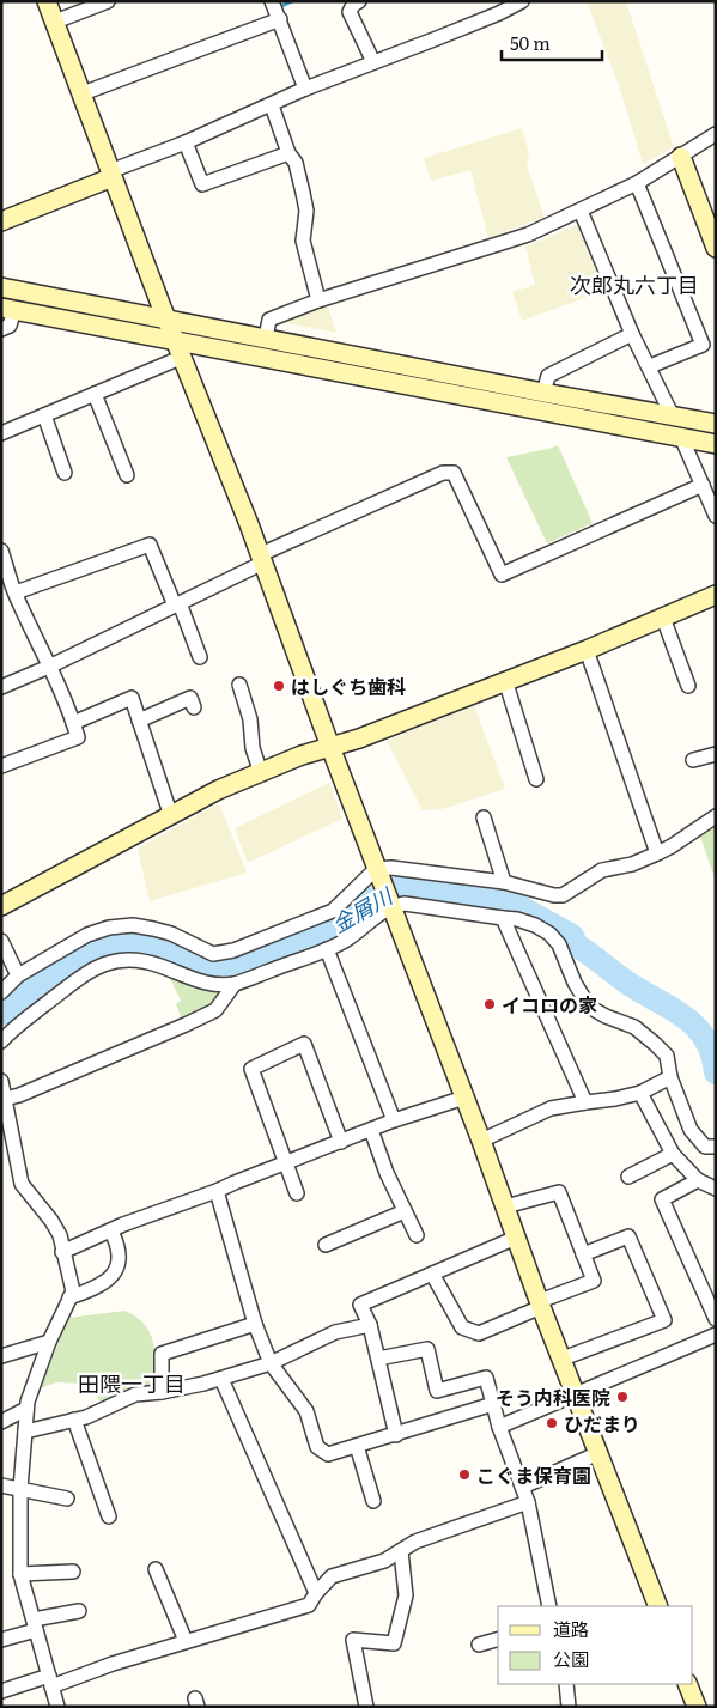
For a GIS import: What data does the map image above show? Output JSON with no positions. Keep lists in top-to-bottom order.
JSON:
{
  "districts": ["次郎丸六丁目", "田隈一丁目"],
  "water": ["金屑川"],
  "places": [
    "はしぐち歯科",
    "イコロの家",
    "そう内科医院",
    "ひだまり",
    "こぐま保育園"
  ],
  "legend": ["道路", "公園"],
  "scale_bar": "50 m"
}
